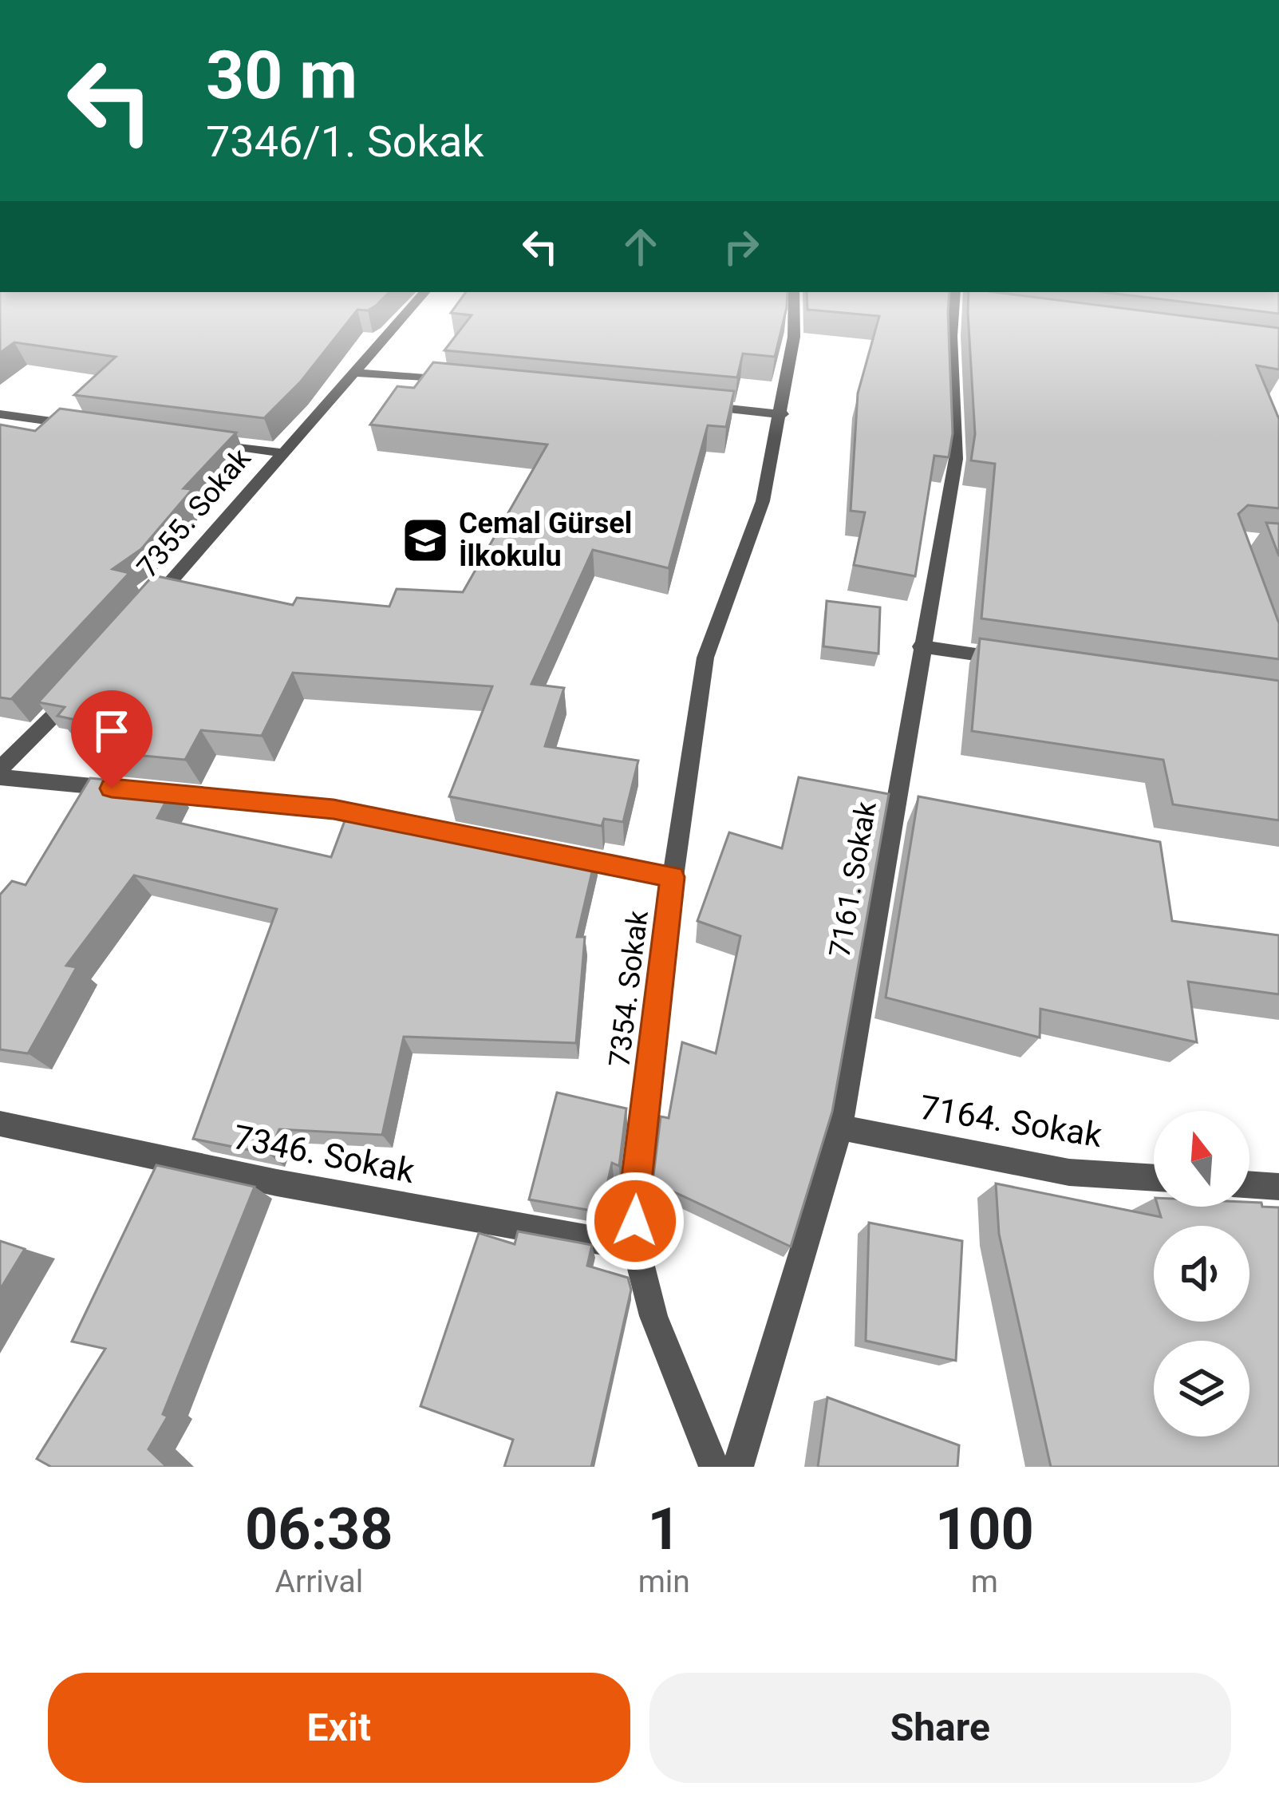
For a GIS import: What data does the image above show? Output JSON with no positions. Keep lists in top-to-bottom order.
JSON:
{
  "streets": {
    "street": [
      "7355. Sokak",
      "7161. Sokak",
      "7354. Sokak",
      "7164. Sokak",
      "7346. Sokak"
    ]
  },
  "crossings": [
    ["7161. Sokak", "7164. Sokak"],
    ["7354. Sokak", "7346. Sokak"]
  ],
  "places": {
    "school or university": ["Cemal Gürsel İlkokulu"]
  },
  "north": "top",
  "page": {
    "turn": ["30 m", "7346/1. Sokak"],
    "eta": [
      "06:38",
      "Arrival",
      "1",
      "min",
      "100",
      "m"
    ],
    "buttons": ["Exit", "Share"]
  }
}
